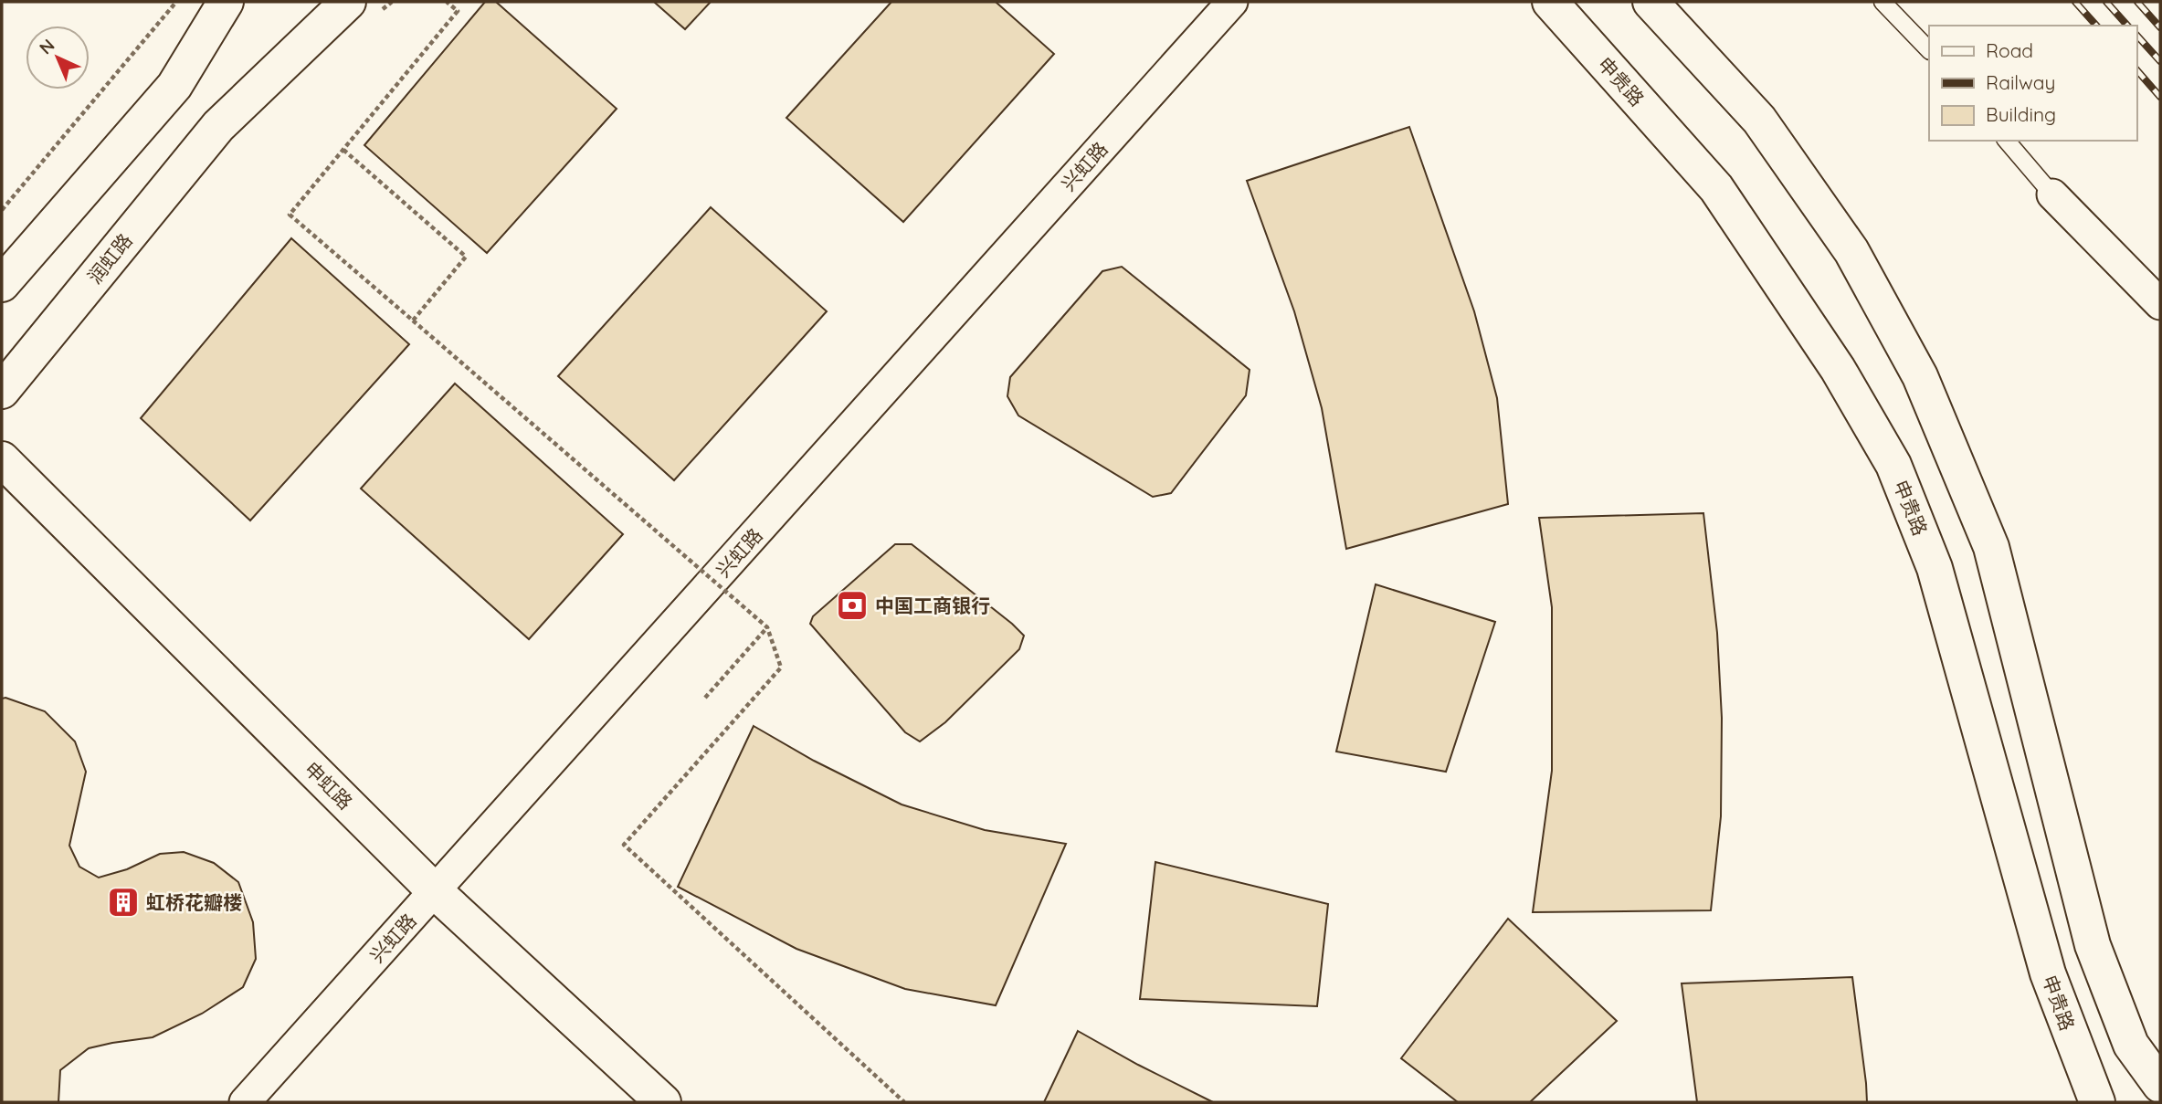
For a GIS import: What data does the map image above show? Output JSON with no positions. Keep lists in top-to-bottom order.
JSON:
{
  "streets": {
    "main road": ["申贵路", "润虹路", "申虹路"],
    "street": ["兴虹路"]
  },
  "crossings": [
    ["兴虹路", "申虹路"]
  ],
  "places": {
    "bank": ["中国工商银行"],
    "building": ["虹桥花瓣楼"]
  },
  "legend": ["Road", "Railway", "Building"],
  "north": "top left"
}
